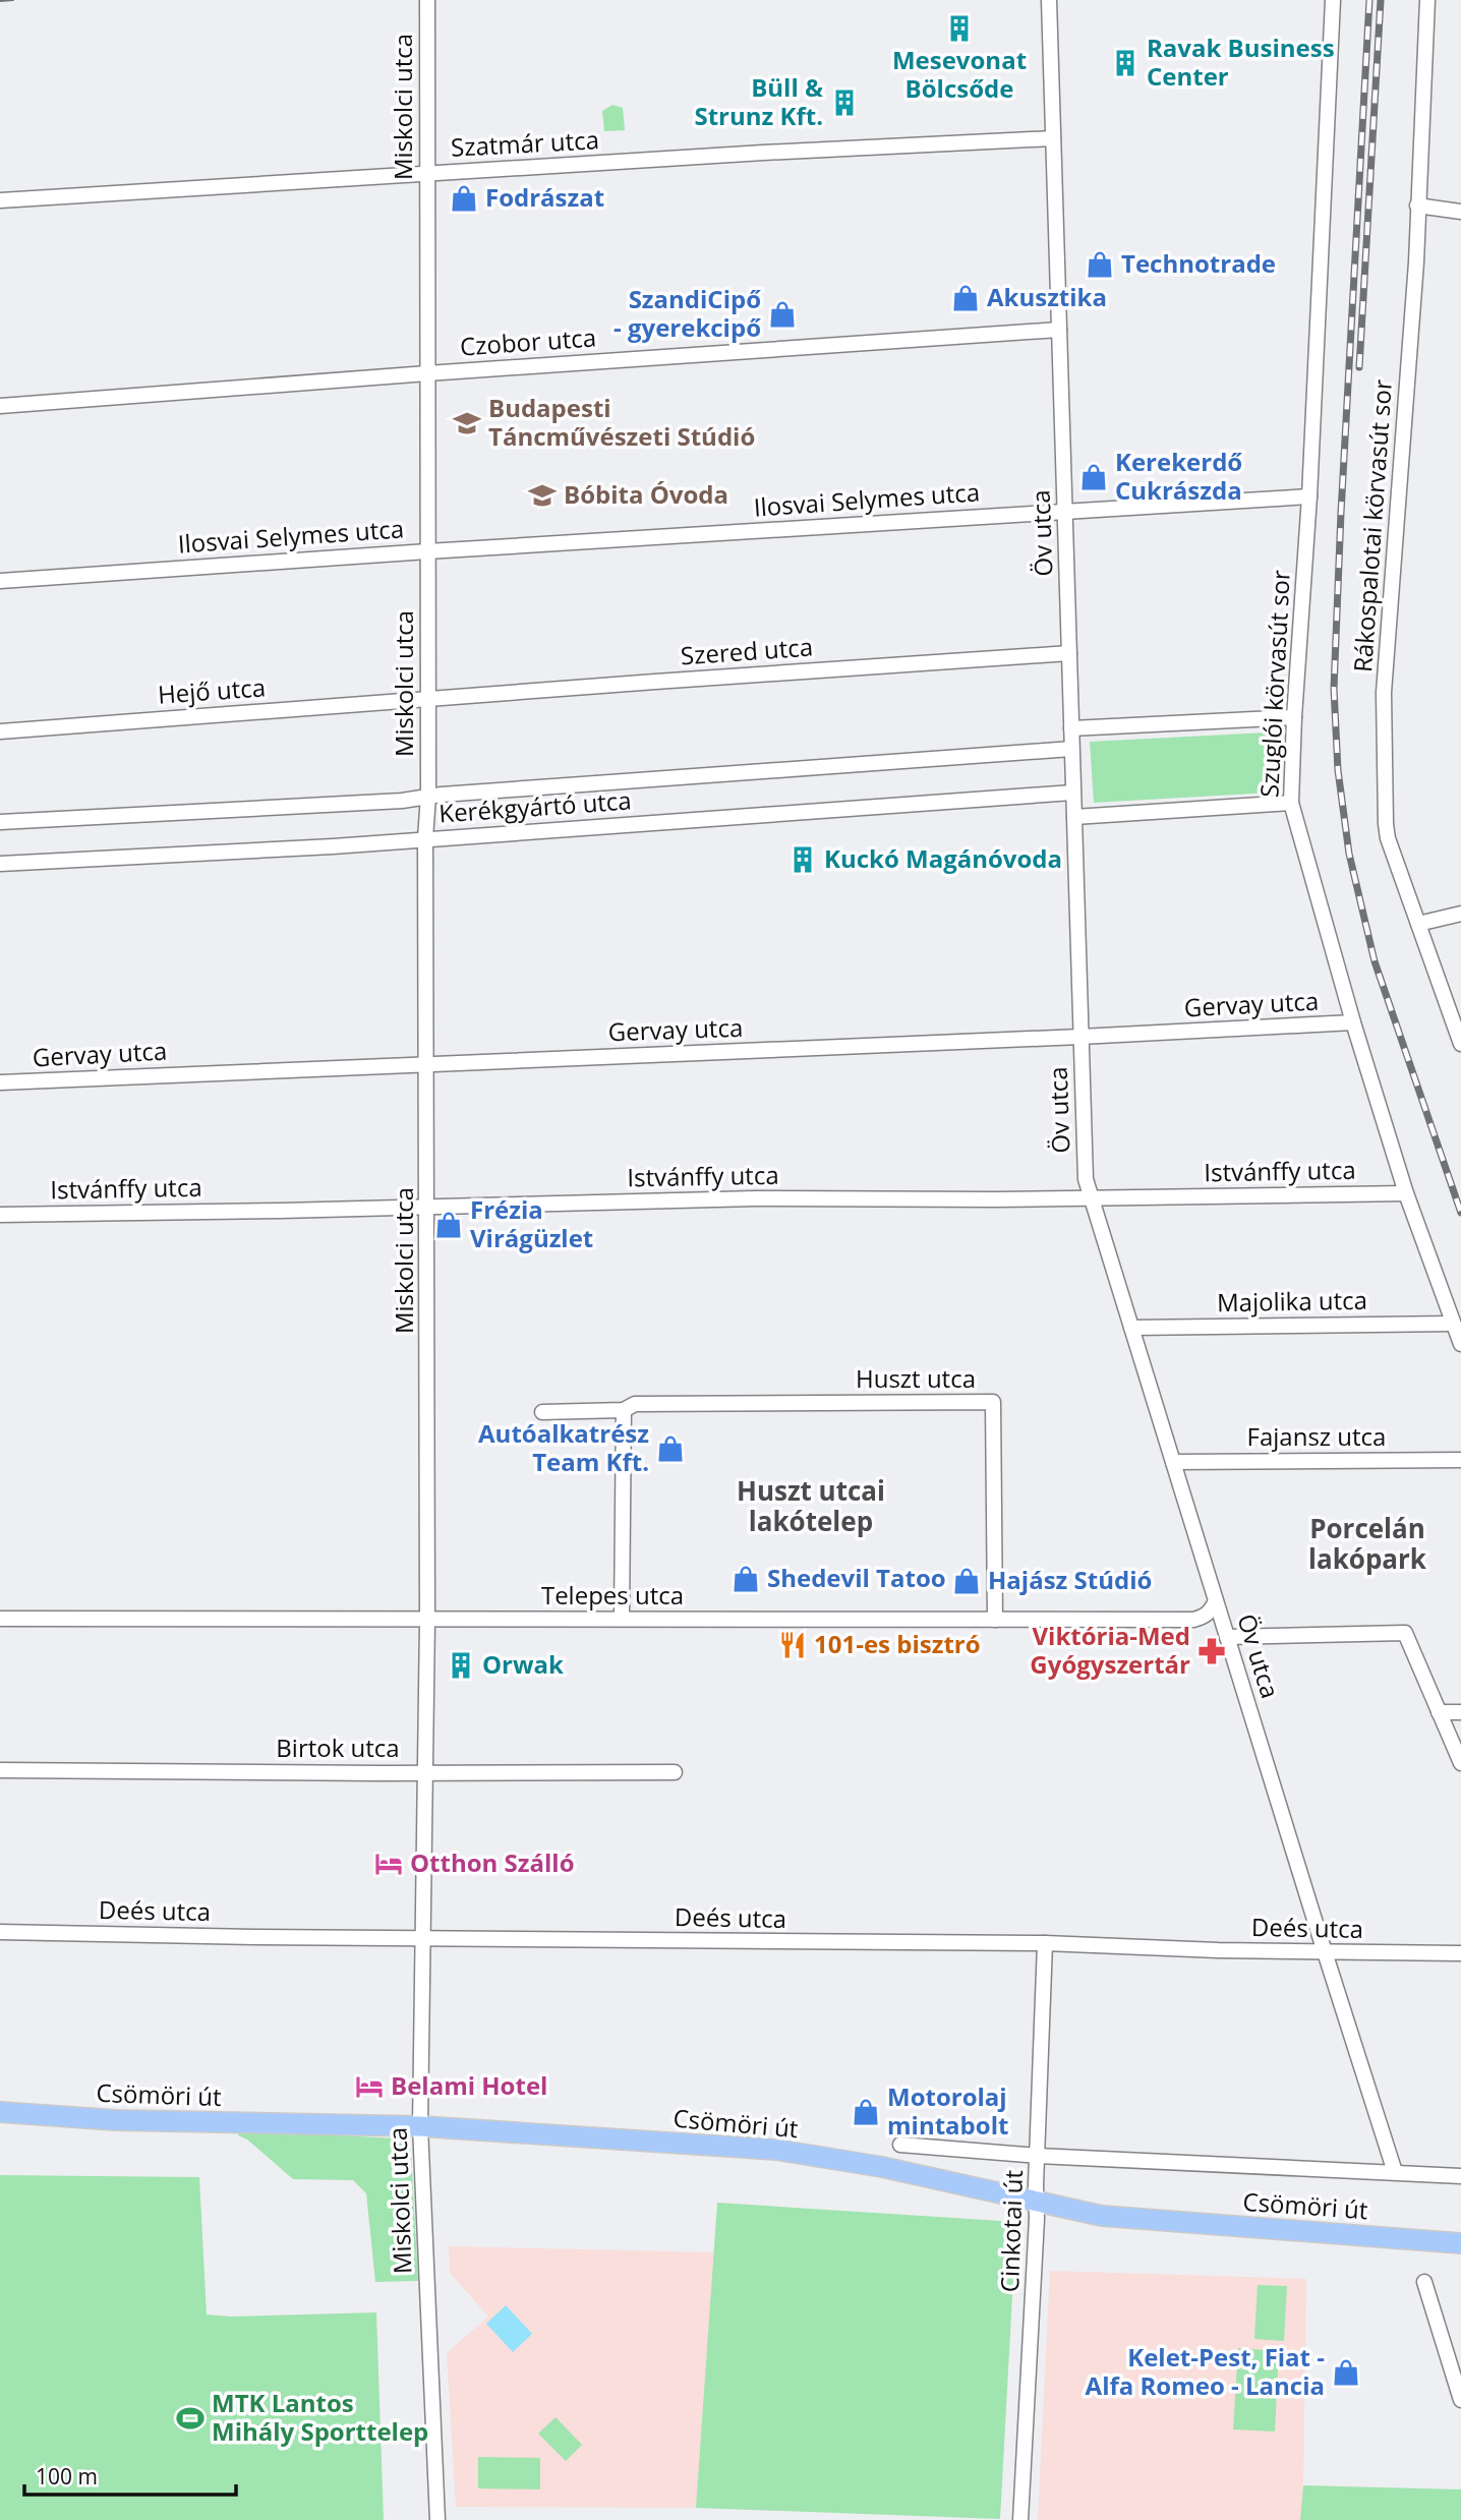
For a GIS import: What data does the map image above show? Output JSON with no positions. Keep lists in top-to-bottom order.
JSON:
{
  "streets": {
    "main road": ["Csömöri út"],
    "street": [
      "Miskolci utca",
      "Szatmár utca",
      "Czobor utca",
      "Ilosvai Selymes utca",
      "Rákospalotai körvasút sor",
      "Öv utca",
      "Szered utca",
      "Szuglói körvasút sor",
      "Hejő utca",
      "Kerékgyártó utca",
      "Gervay utca",
      "Istvánffy utca",
      "Majolika utca",
      "Huszt utca",
      "Fajansz utca",
      "Telepes utca",
      "Birtok utca",
      "Deés utca",
      "Cinkotai út"
    ]
  },
  "crossings": [
    ["Miskolci utca", "Szatmár utca"],
    ["Miskolci utca", "Czobor utca"],
    ["Miskolci utca", "Ilosvai Selymes utca"],
    ["Miskolci utca", "Szered utca"],
    ["Miskolci utca", "Hejő utca"],
    ["Miskolci utca", "Kerékgyártó utca"],
    ["Miskolci utca", "Gervay utca"],
    ["Miskolci utca", "Istvánffy utca"],
    ["Miskolci utca", "Telepes utca"],
    ["Miskolci utca", "Birtok utca"],
    ["Miskolci utca", "Deés utca"],
    ["Miskolci utca", "Csömöri út"],
    ["Szatmár utca", "Öv utca"],
    ["Czobor utca", "Öv utca"],
    ["Ilosvai Selymes utca", "Öv utca"],
    ["Ilosvai Selymes utca", "Szuglói körvasút sor"],
    ["Öv utca", "Szered utca"],
    ["Öv utca", "Kerékgyártó utca"],
    ["Öv utca", "Gervay utca"],
    ["Öv utca", "Istvánffy utca"],
    ["Öv utca", "Majolika utca"],
    ["Öv utca", "Fajansz utca"],
    ["Öv utca", "Telepes utca"],
    ["Öv utca", "Deés utca"],
    ["Öv utca", "Csömöri út"],
    ["Szered utca", "Hejő utca"],
    ["Szuglói körvasút sor", "Gervay utca"],
    ["Szuglói körvasút sor", "Istvánffy utca"],
    ["Szuglói körvasút sor", "Majolika utca"],
    ["Huszt utca", "Telepes utca"],
    ["Deés utca", "Cinkotai út"],
    ["Csömöri út", "Cinkotai út"]
  ],
  "districts": ["Huszt utcai lakótelep", "Porcelán lakópark"],
  "places": {
    "building": [
      "Mesevonat Bölcsőde",
      "Ravak Business Center",
      "Büll & Strunz Kft.",
      "Kuckó Magánóvoda",
      "Orwak"
    ],
    "shop": [
      "Fodrászat",
      "Technotrade",
      "Akusztika",
      "SzandiCipő - gyerekcipő",
      "Kerekerdő Cukrászda",
      "Frézia Virágüzlet",
      "Autóalkatrész Team Kft.",
      "Shedevil Tatoo",
      "Hajász Stúdió",
      "Motorolaj mintabolt",
      "Kelet-Pest, Fiat - Alfa Romeo - Lancia"
    ],
    "school or university": ["Budapesti Táncművészeti Stúdió", "Bóbita Óvoda"],
    "restaurant": ["101-es bisztró"],
    "pharmacy": ["Viktória-Med Gyógyszertár"],
    "hotel": ["Otthon Szálló", "Belami Hotel"],
    "sports": ["MTK Lantos Mihály Sporttelep"]
  },
  "scale_bar": "100 m"
}
